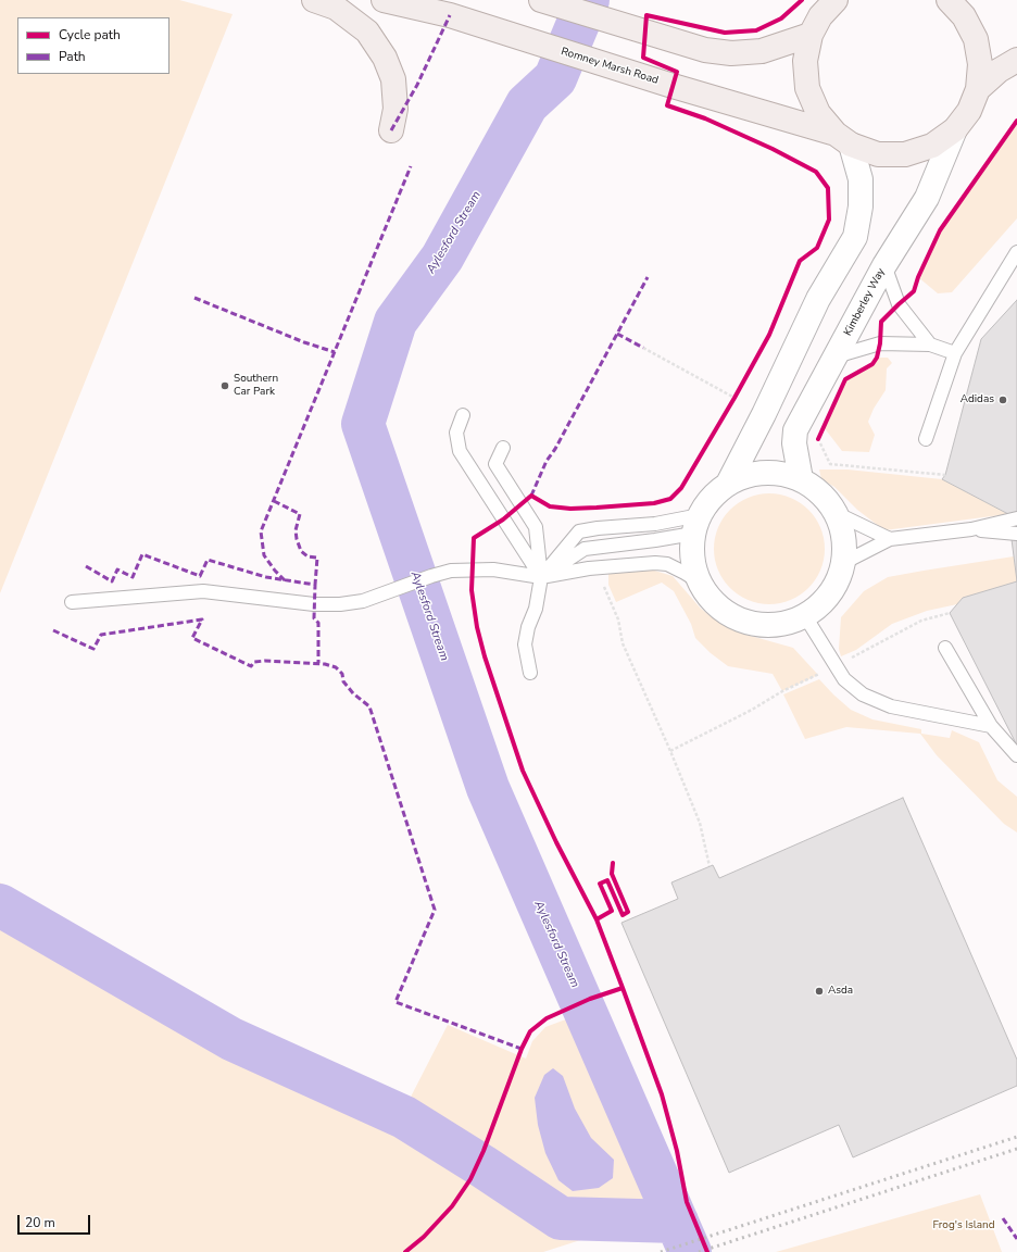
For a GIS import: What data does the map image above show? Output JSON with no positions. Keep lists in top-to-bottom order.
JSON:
{
  "streets": {
    "main road": ["Romney Marsh Road"],
    "street": ["Kimberley Way"]
  },
  "crossings": [
    ["Romney Marsh Road", "Kimberley Way"]
  ],
  "water": ["Aylesford Stream"],
  "parks": ["Frog's Island"],
  "places": ["Southern Car Park", "Adidas", "Asda"],
  "legend": ["Cycle path", "Path"],
  "scale_bar": "20 m"
}
